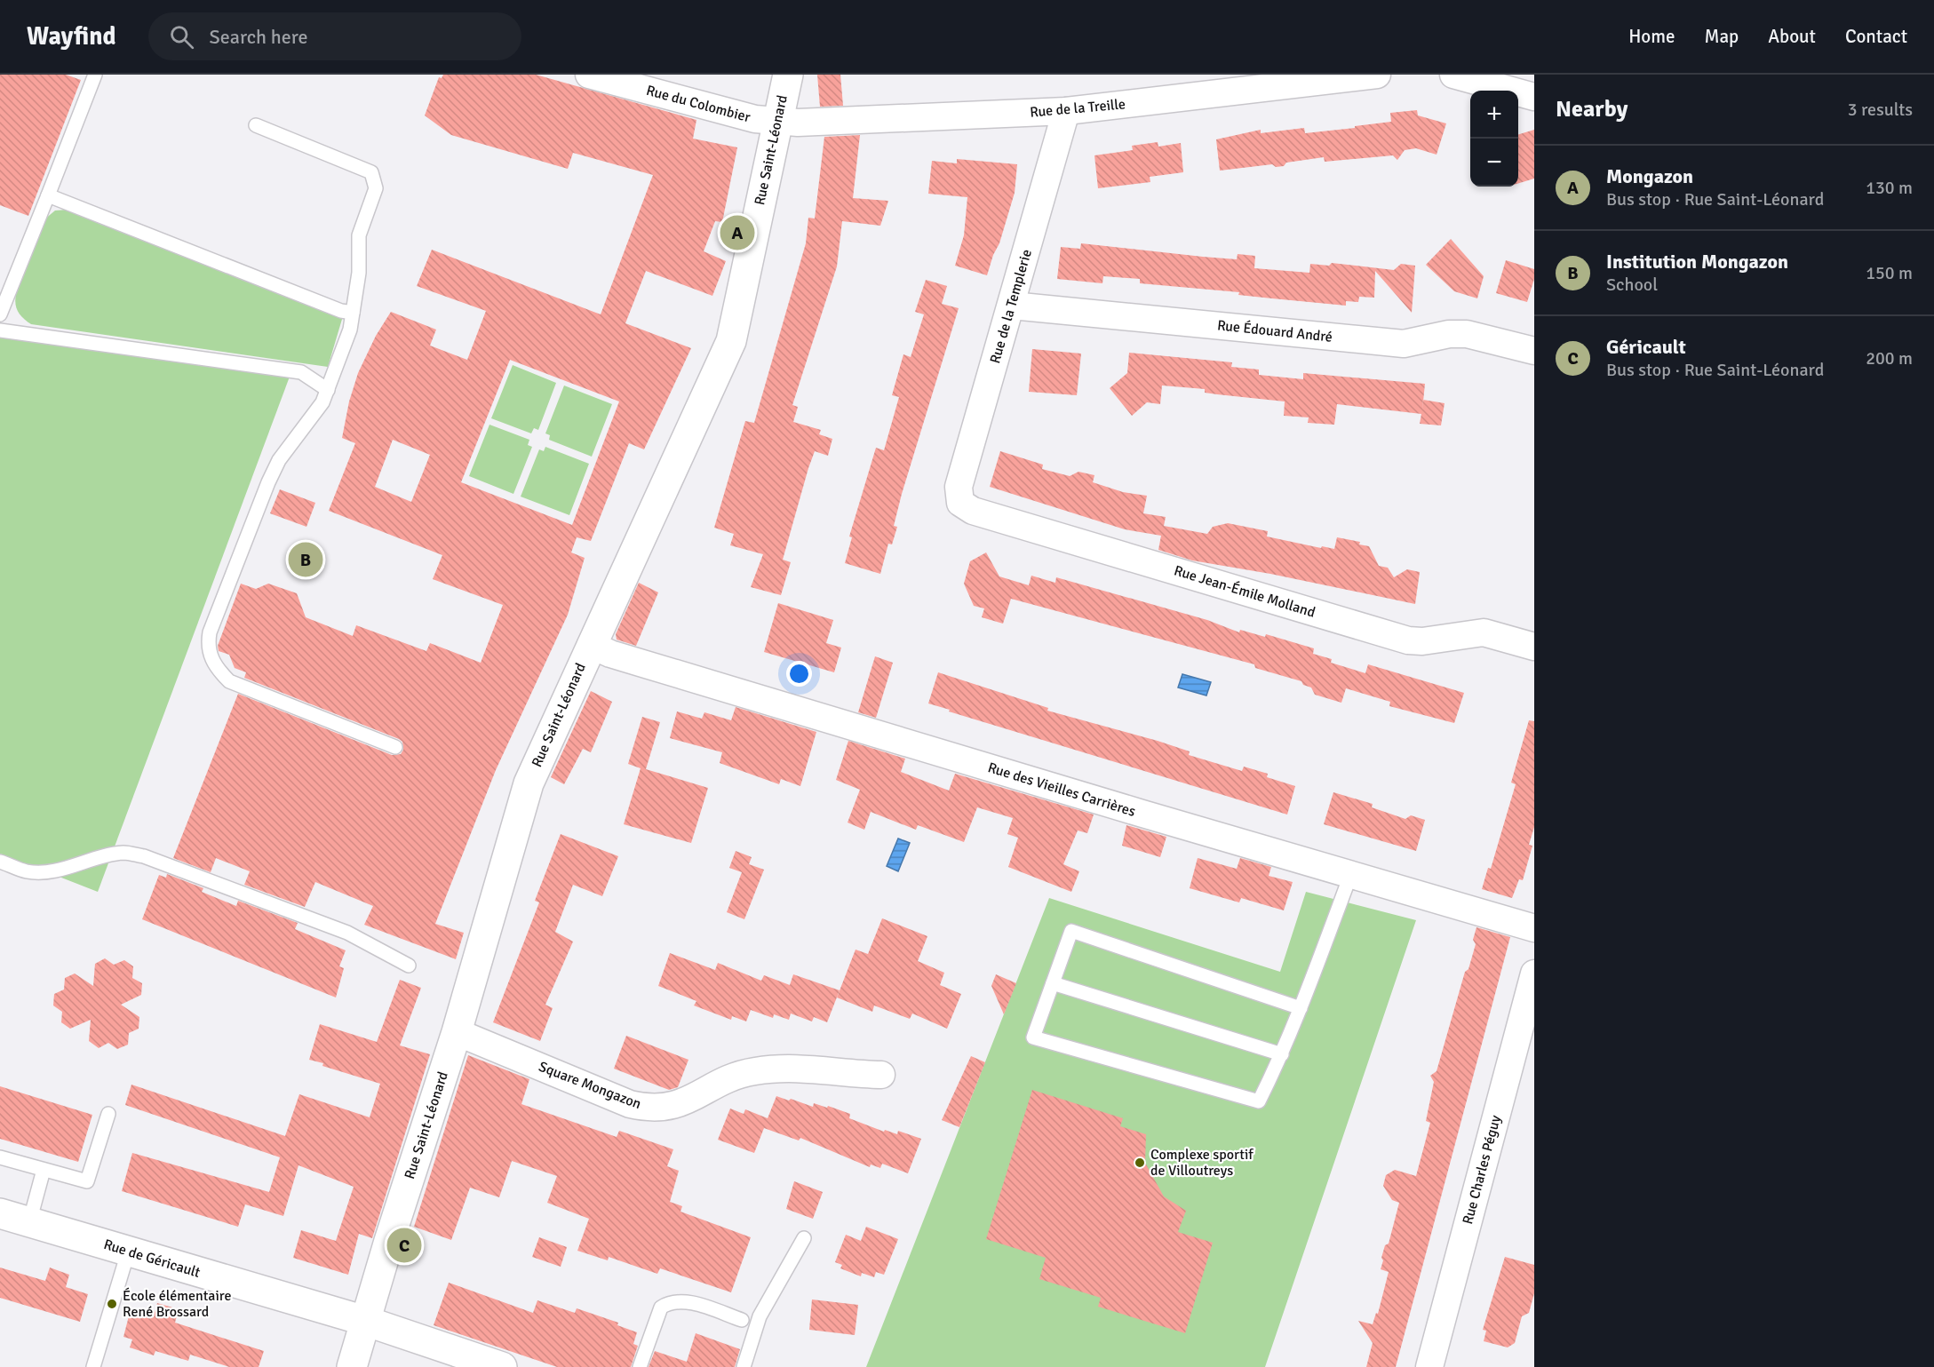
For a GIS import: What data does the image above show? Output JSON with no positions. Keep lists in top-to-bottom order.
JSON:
{
  "streets": {
    "street": [
      "Rue du Colombier",
      "Rue de la Treille",
      "Rue Saint-Léonard",
      "Rue de la Templerie",
      "Rue Édouard André",
      "Rue Jean-Émile Molland",
      "Rue des Vieilles Carrières",
      "Square Mongazon",
      "Rue Charles Péguy",
      "Rue de Géricault"
    ]
  },
  "crossings": [
    ["Rue du Colombier", "Rue de la Treille"],
    ["Rue du Colombier", "Rue Saint-Léonard"],
    ["Rue de la Treille", "Rue Saint-Léonard"],
    ["Rue de la Treille", "Rue de la Templerie"],
    ["Rue Saint-Léonard", "Rue des Vieilles Carrières"],
    ["Rue Saint-Léonard", "Square Mongazon"],
    ["Rue Saint-Léonard", "Rue de Géricault"],
    ["Rue de la Templerie", "Rue Édouard André"],
    ["Rue de la Templerie", "Rue Jean-Émile Molland"]
  ],
  "places": ["Complexe sportif de Villoutreys", "École élémentaire René Brossard"],
  "page": {
    "header": "Wayfind",
    "search": "Search here",
    "nav": [
      "Home",
      "Map",
      "About",
      "Contact"
    ],
    "heading": ["Nearby", "3 results"],
    "map_buttons": ["+", "−"],
    "list": [
      {
        "mark": "A",
        "name": "Mongazon",
        "note": "Bus stop · Rue Saint-Léonard",
        "value": "130 m"
      },
      {
        "mark": "B",
        "name": "Institution Mongazon",
        "note": "School",
        "value": "150 m"
      },
      {
        "mark": "C",
        "name": "Géricault",
        "note": "Bus stop · Rue Saint-Léonard",
        "value": "200 m"
      }
    ],
    "pins": ["A", "B", "C"]
  }
}
